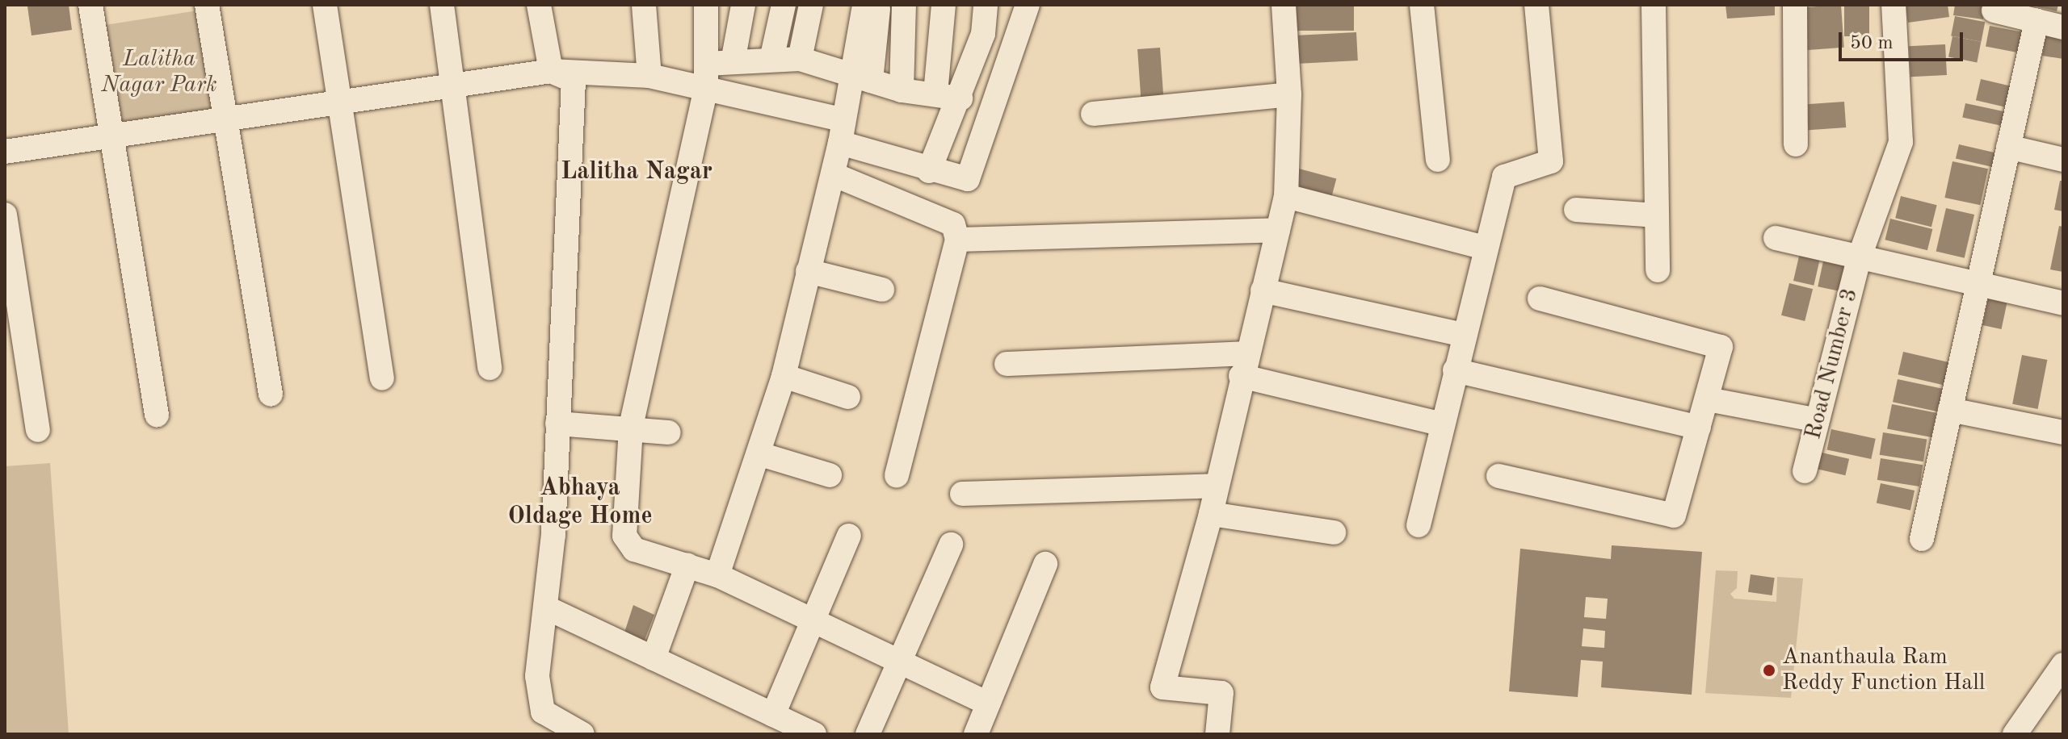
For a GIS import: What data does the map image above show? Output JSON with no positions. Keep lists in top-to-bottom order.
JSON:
{
  "streets": {
    "street": ["Road Number 3"]
  },
  "districts": ["Lalitha Nagar", "Abhaya Oldage Home"],
  "parks": ["Lalitha Nagar Park"],
  "places": ["Ananthaula Ram Reddy Function Hall"],
  "scale_bar": "50 m"
}
